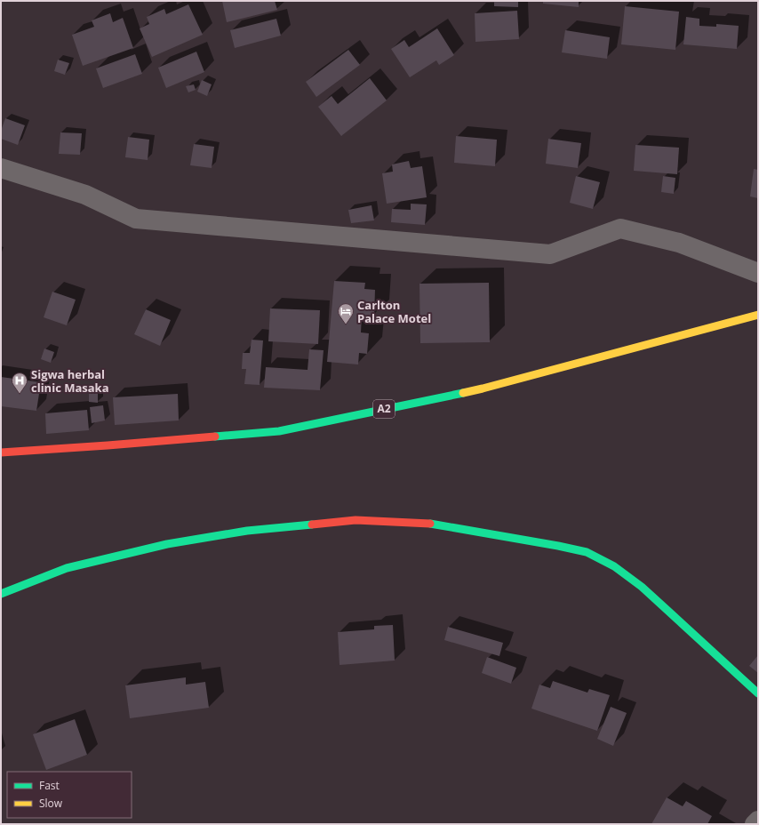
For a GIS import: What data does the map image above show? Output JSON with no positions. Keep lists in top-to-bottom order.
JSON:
{
  "streets": {
    "main road": ["A2"]
  },
  "places": {
    "hotel": ["Carlton Palace Motel"],
    "hospital": ["Sigwa herbal clinic Masaka"]
  },
  "legend": ["Fast", "Slow"]
}
